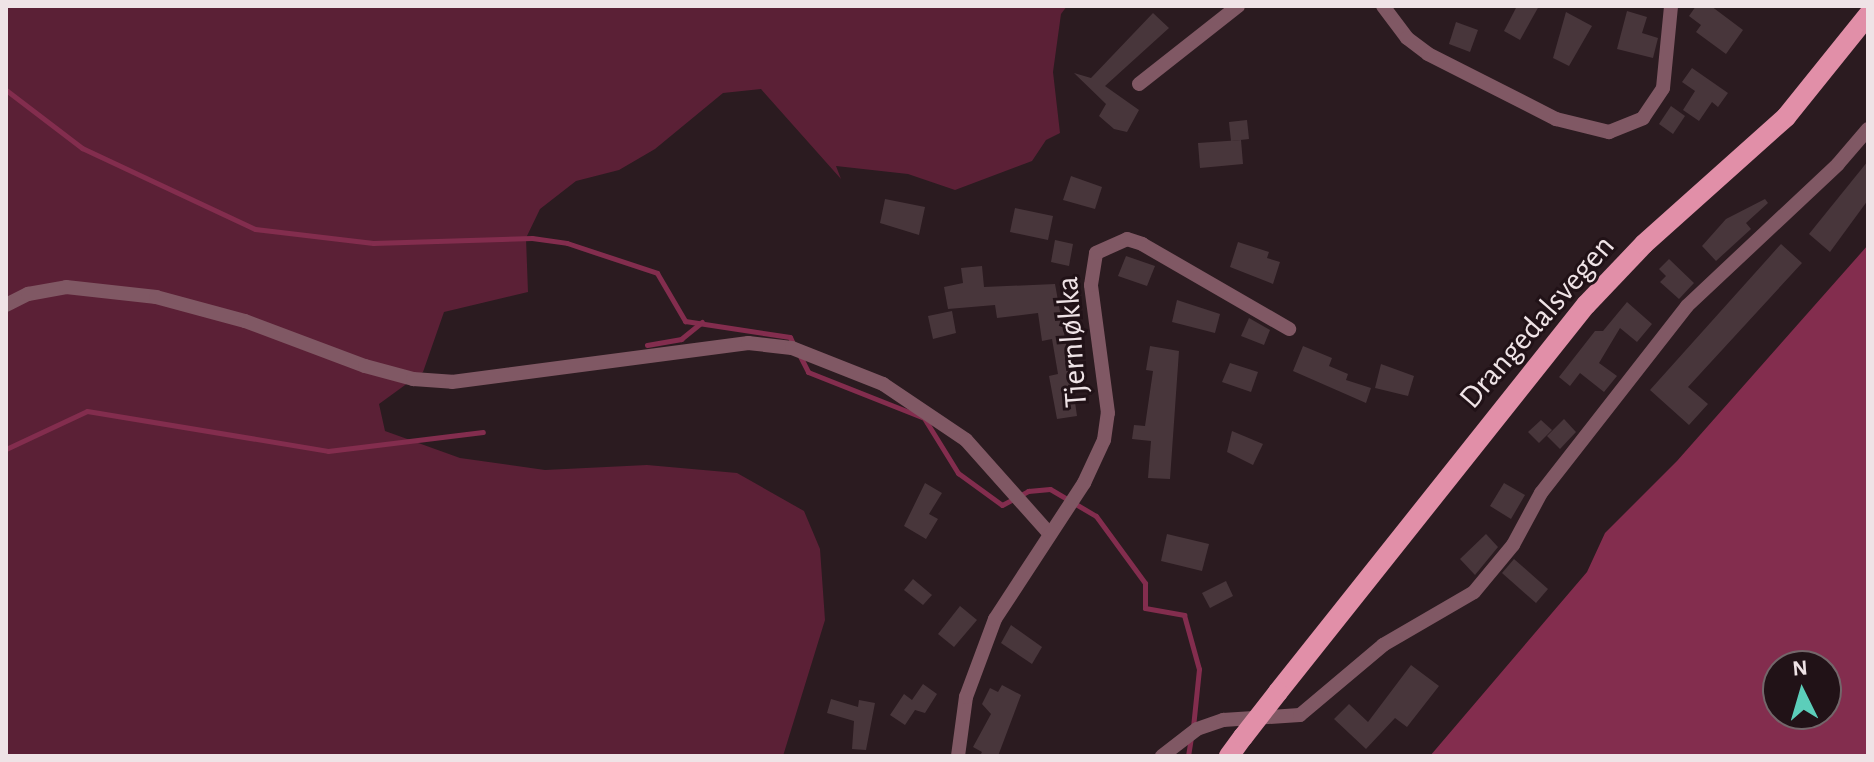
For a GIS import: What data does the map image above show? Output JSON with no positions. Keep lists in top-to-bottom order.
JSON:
{
  "streets": {
    "main road": ["Drangedalsvegen"],
    "street": ["Tjernløkka"]
  },
  "north": "top"
}
